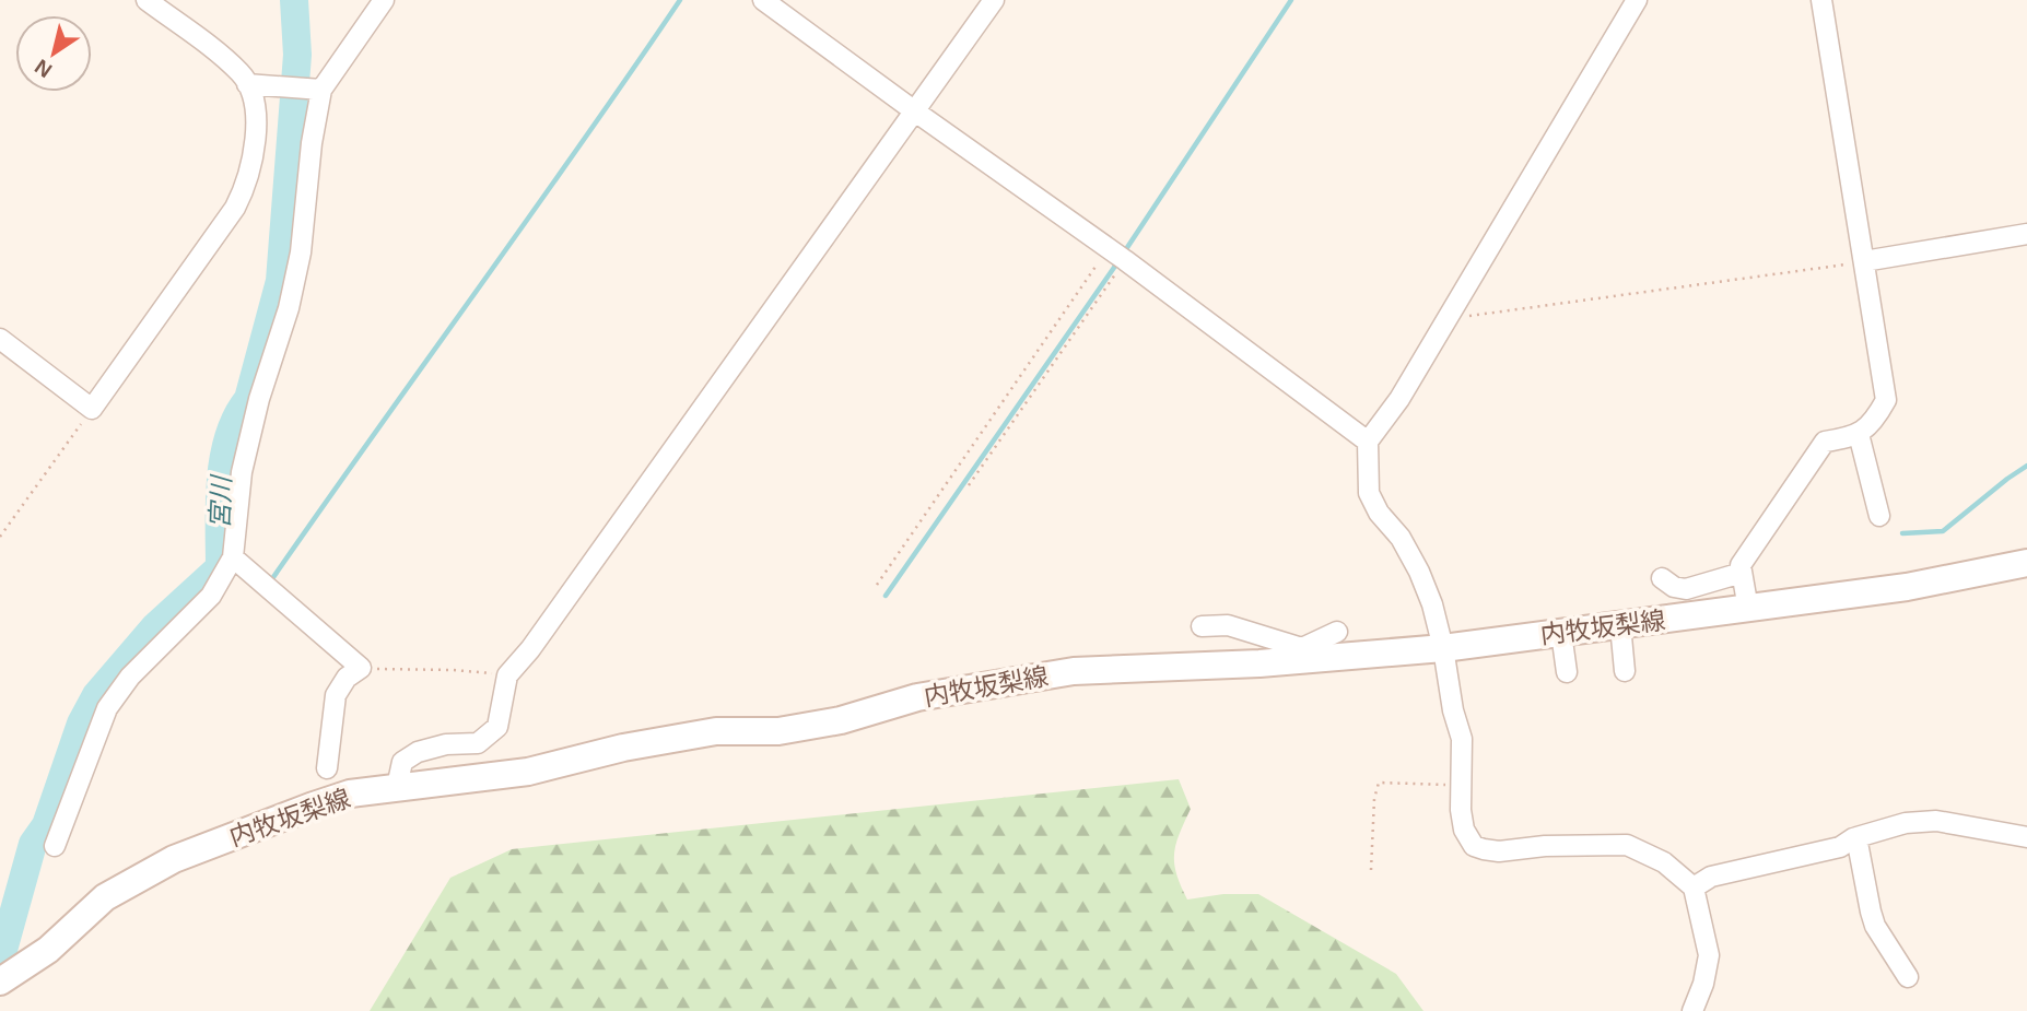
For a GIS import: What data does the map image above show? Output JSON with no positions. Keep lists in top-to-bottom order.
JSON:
{
  "streets": {
    "main road": ["内牧坂梨線"]
  },
  "water": ["宮川"],
  "north": "bottom left"
}
